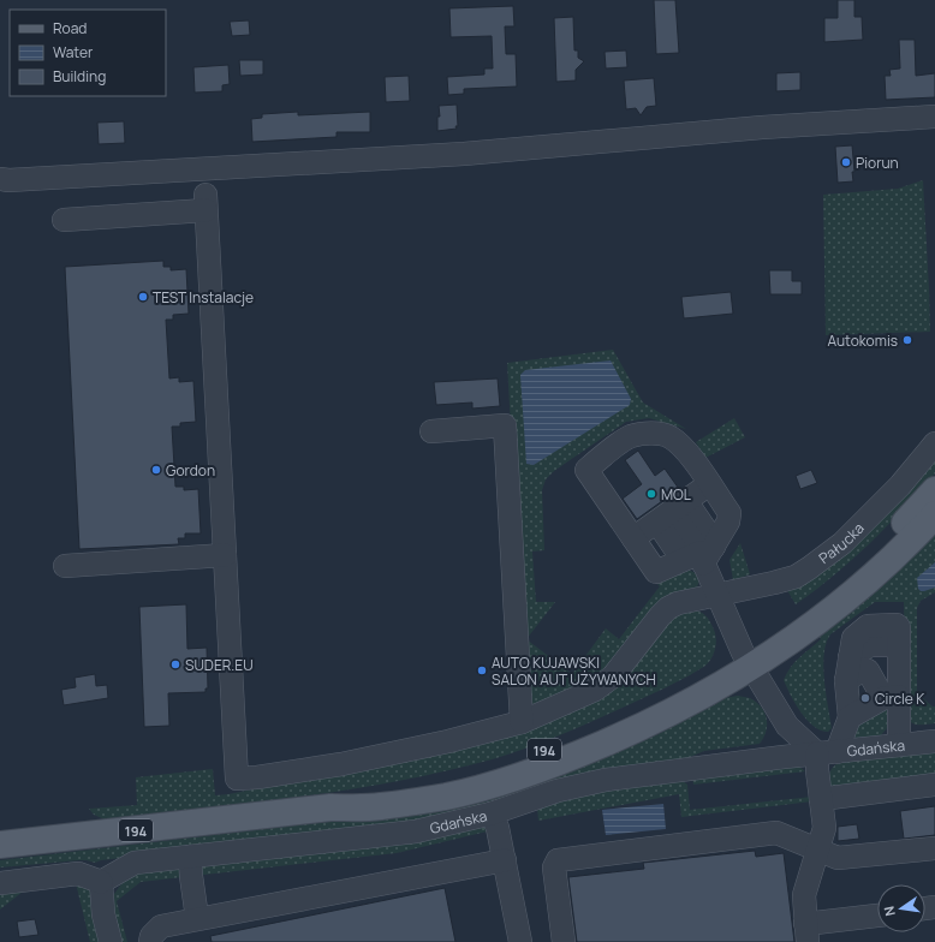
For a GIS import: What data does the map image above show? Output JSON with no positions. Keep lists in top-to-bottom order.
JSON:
{
  "streets": {
    "main road": ["Gdańska", "194"],
    "street": ["Pałucka"]
  },
  "crossings": [
    ["Gdańska", "194"]
  ],
  "places": [
    "Piorun",
    "TEST Instalacje",
    "Autokomis",
    "Gordon",
    "MOL",
    "SUDER.EU",
    "AUTO KUJAWSKI SALON AUT UŻYWANYCH",
    "Circle K"
  ],
  "legend": ["Road", "Water", "Building"],
  "north": "left"
}
